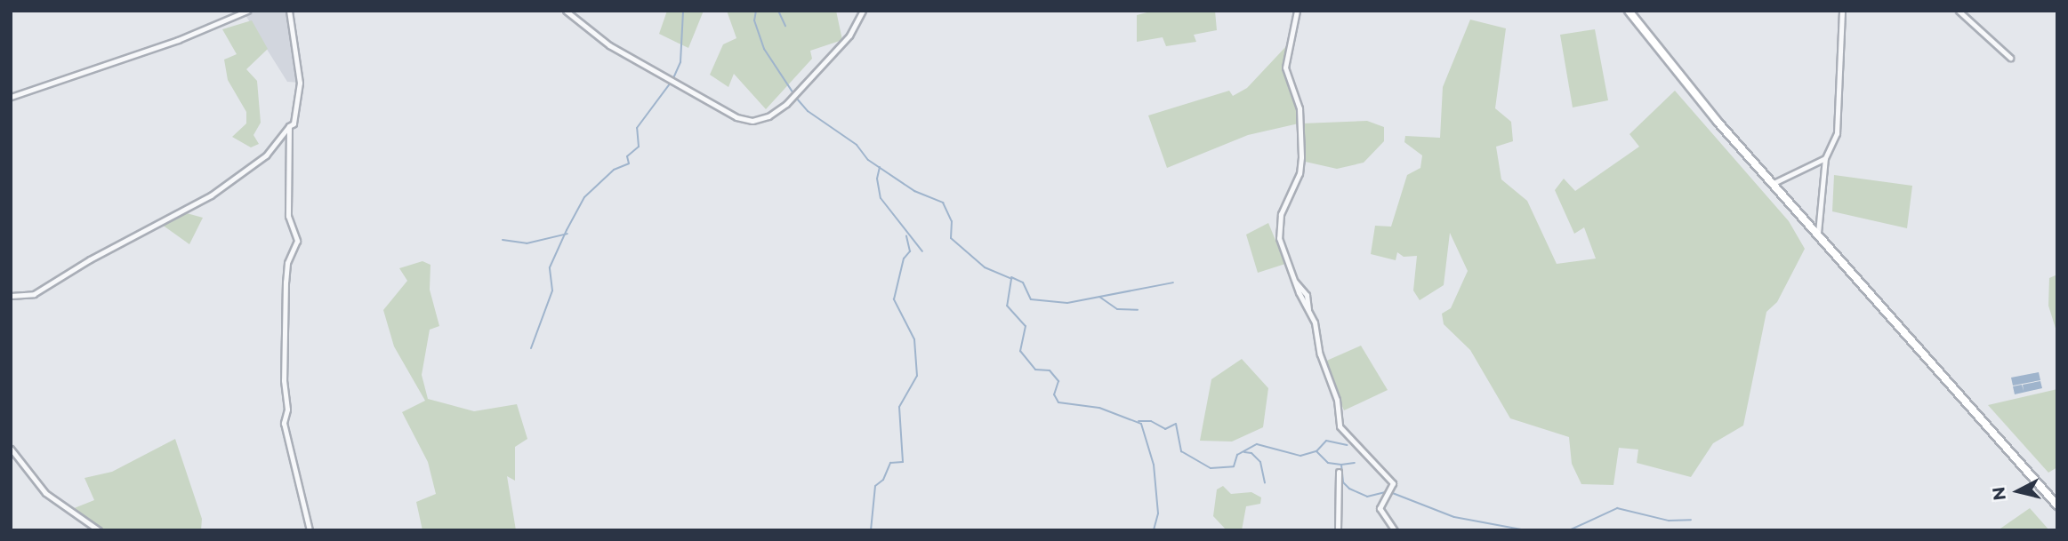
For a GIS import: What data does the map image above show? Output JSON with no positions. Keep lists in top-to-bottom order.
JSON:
{
  "north": "left"
}
